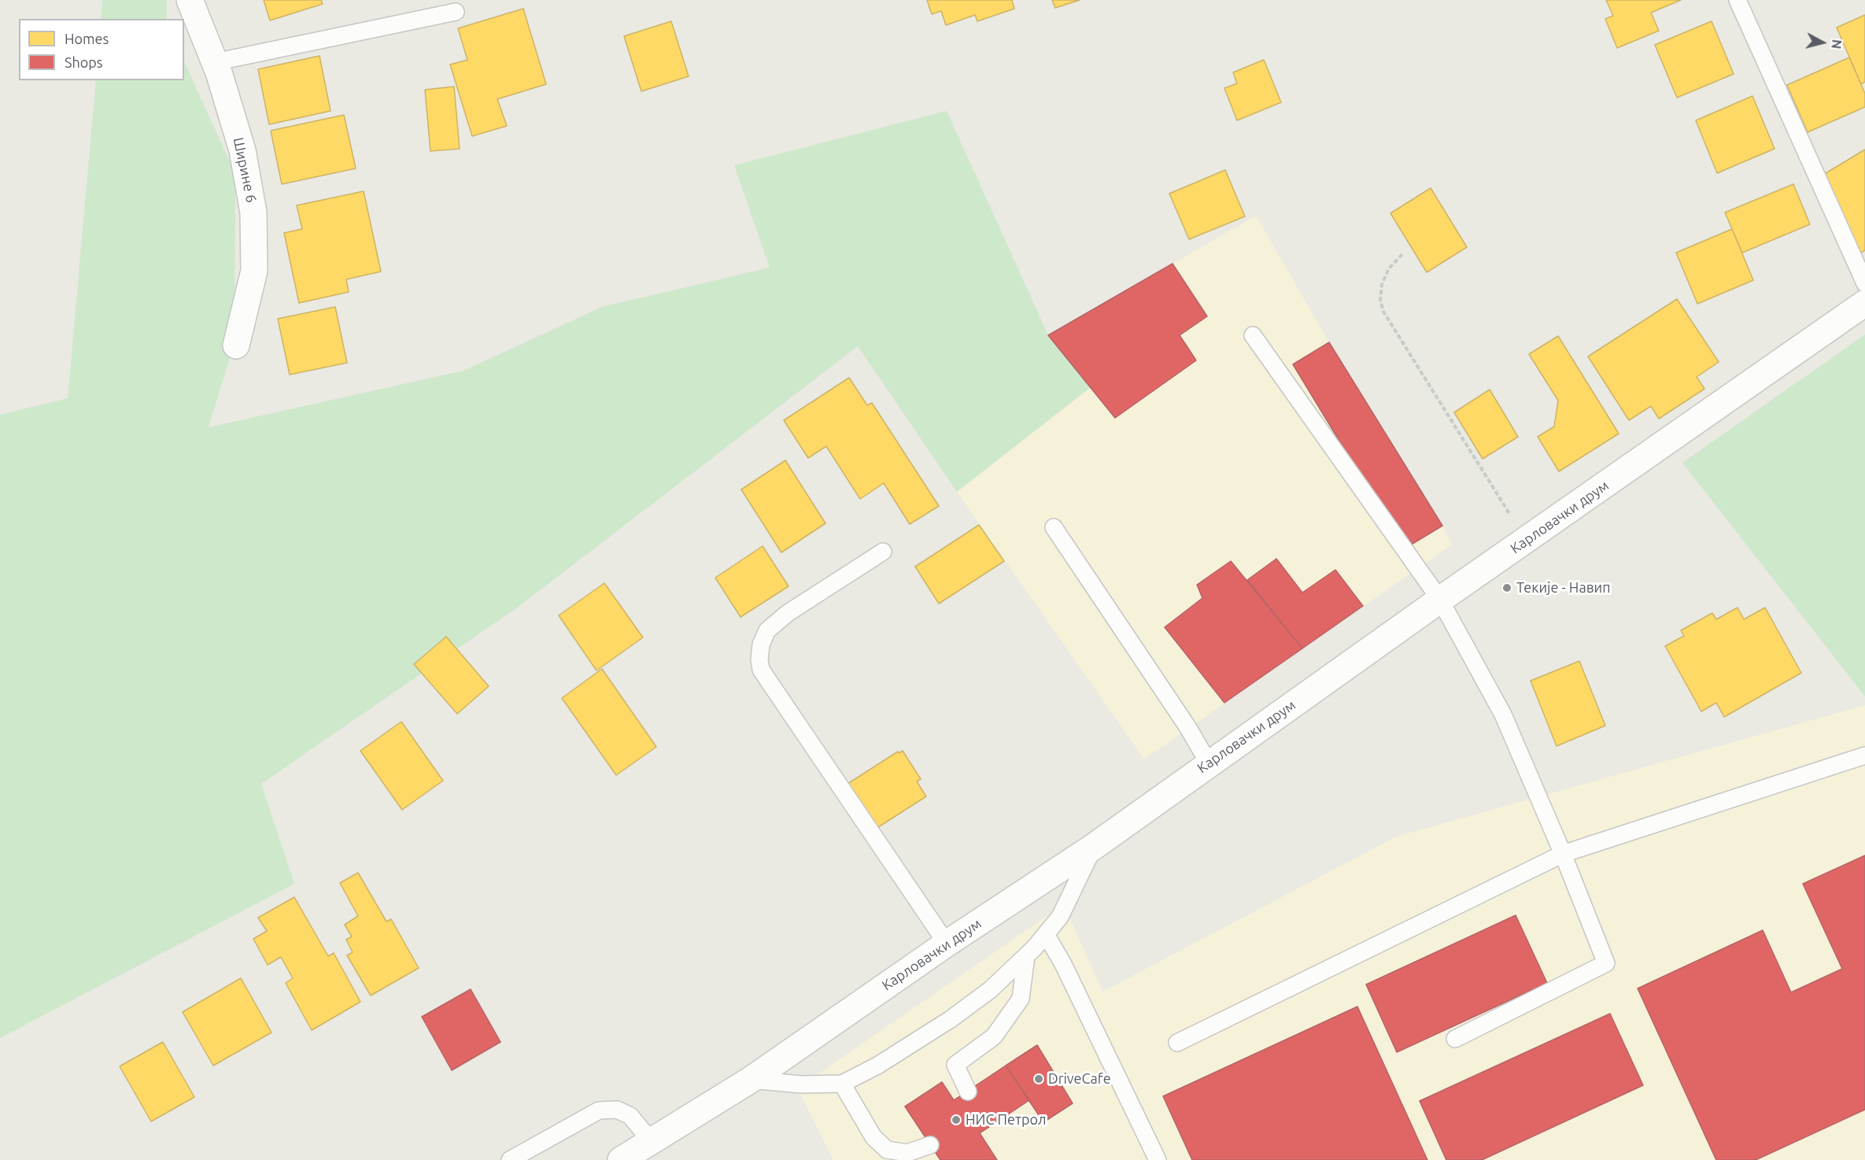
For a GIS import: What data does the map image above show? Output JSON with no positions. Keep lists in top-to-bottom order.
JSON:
{
  "streets": {
    "main road": ["Ширине 6", "Карловачки друм"]
  },
  "places": ["Текије - Навип", "DriveCafe", "НИС Петрол"],
  "legend": ["Homes", "Shops"],
  "north": "right"
}
